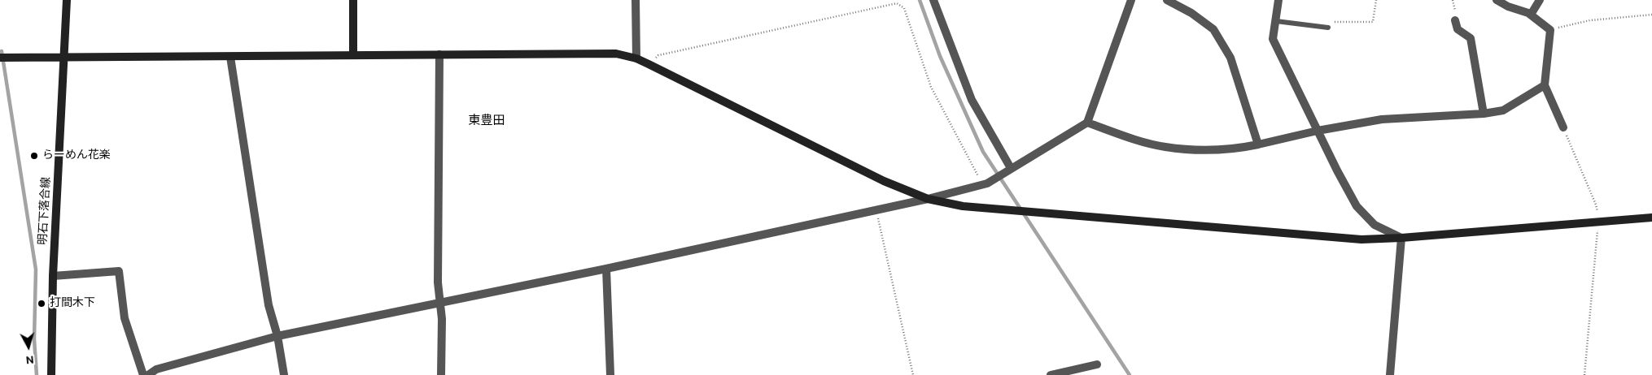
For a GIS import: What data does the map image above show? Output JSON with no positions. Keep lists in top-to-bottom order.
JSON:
{
  "streets": {
    "street": ["明石下落合線"]
  },
  "districts": ["東豊田"],
  "places": ["らーめん花楽", "打間木下"],
  "north": "bottom"
}
